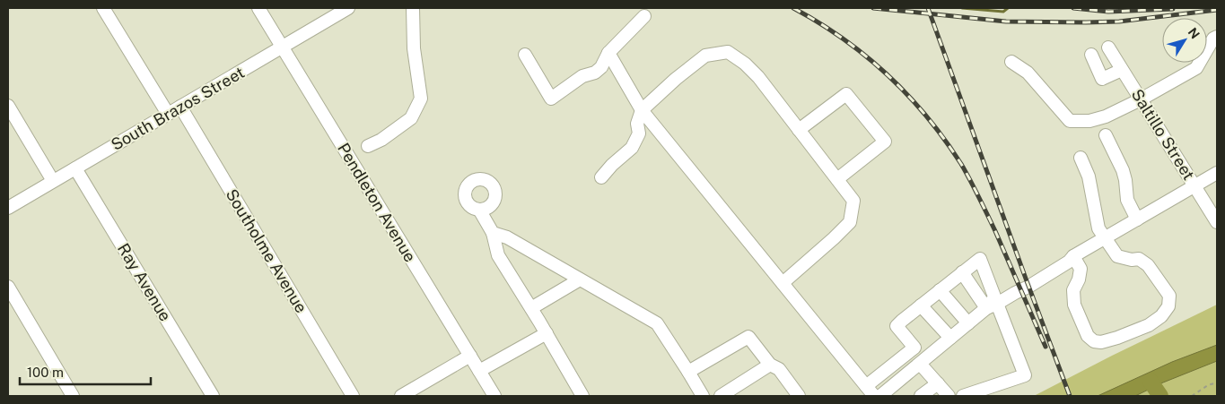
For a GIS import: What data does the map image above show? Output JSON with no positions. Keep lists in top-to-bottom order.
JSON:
{
  "streets": {
    "street": [
      "South Brazos Street",
      "Saltillo Street",
      "Pendleton Avenue",
      "Southolme Avenue",
      "Ray Avenue"
    ]
  },
  "crossings": [
    ["South Brazos Street", "Pendleton Avenue"],
    ["South Brazos Street", "Southolme Avenue"],
    ["South Brazos Street", "Ray Avenue"]
  ],
  "scale_bar": "100 m",
  "north": "top right"
}
